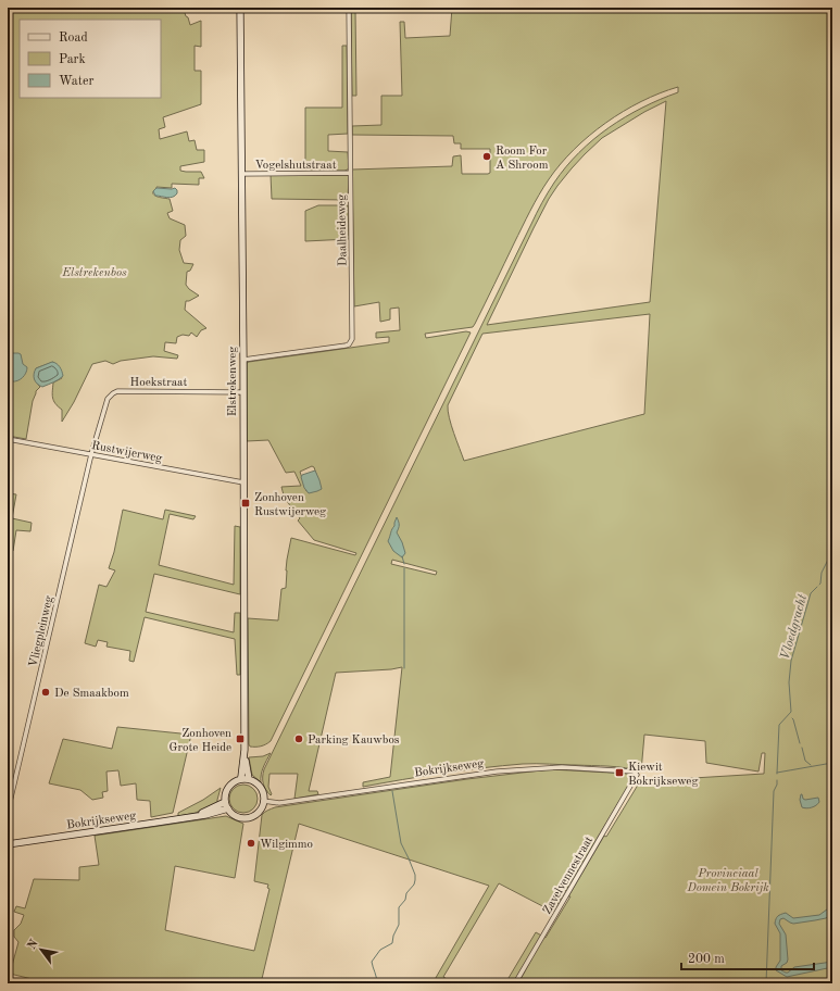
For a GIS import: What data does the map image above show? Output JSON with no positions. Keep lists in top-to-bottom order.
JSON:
{
  "streets": {
    "street": [
      "Vogelshutstraat",
      "Daalheideweg",
      "Hoekstraat",
      "Elstrekenweg",
      "Rustwijerweg",
      "Vliegpleinweg",
      "Bokrijkseweg",
      "Zavelvennestraat"
    ]
  },
  "crossings": [
    ["Vogelshutstraat", "Daalheideweg"],
    ["Vogelshutstraat", "Elstrekenweg"],
    ["Daalheideweg", "Elstrekenweg"],
    ["Hoekstraat", "Elstrekenweg"],
    ["Hoekstraat", "Rustwijerweg"],
    ["Hoekstraat", "Vliegpleinweg"],
    ["Elstrekenweg", "Rustwijerweg"],
    ["Elstrekenweg", "Bokrijkseweg"],
    ["Rustwijerweg", "Vliegpleinweg"],
    ["Bokrijkseweg", "Zavelvennestraat"]
  ],
  "water": ["Vloedgracht"],
  "parks": ["Elstrekenbos", "Provinciaal Domein Bokrijk"],
  "places": {
    "other": [
      "Room For A Shroom",
      "De Smaakbom",
      "Parking Kauwbos",
      "Wilgimmo"
    ],
    "transit": ["Zonhoven Rustwijerweg", "Zonhoven Grote Heide", "Kiewit Bokrijkseweg"]
  },
  "legend": ["Road", "Park", "Water"],
  "scale_bar": "200 m",
  "north": "top left"
}
